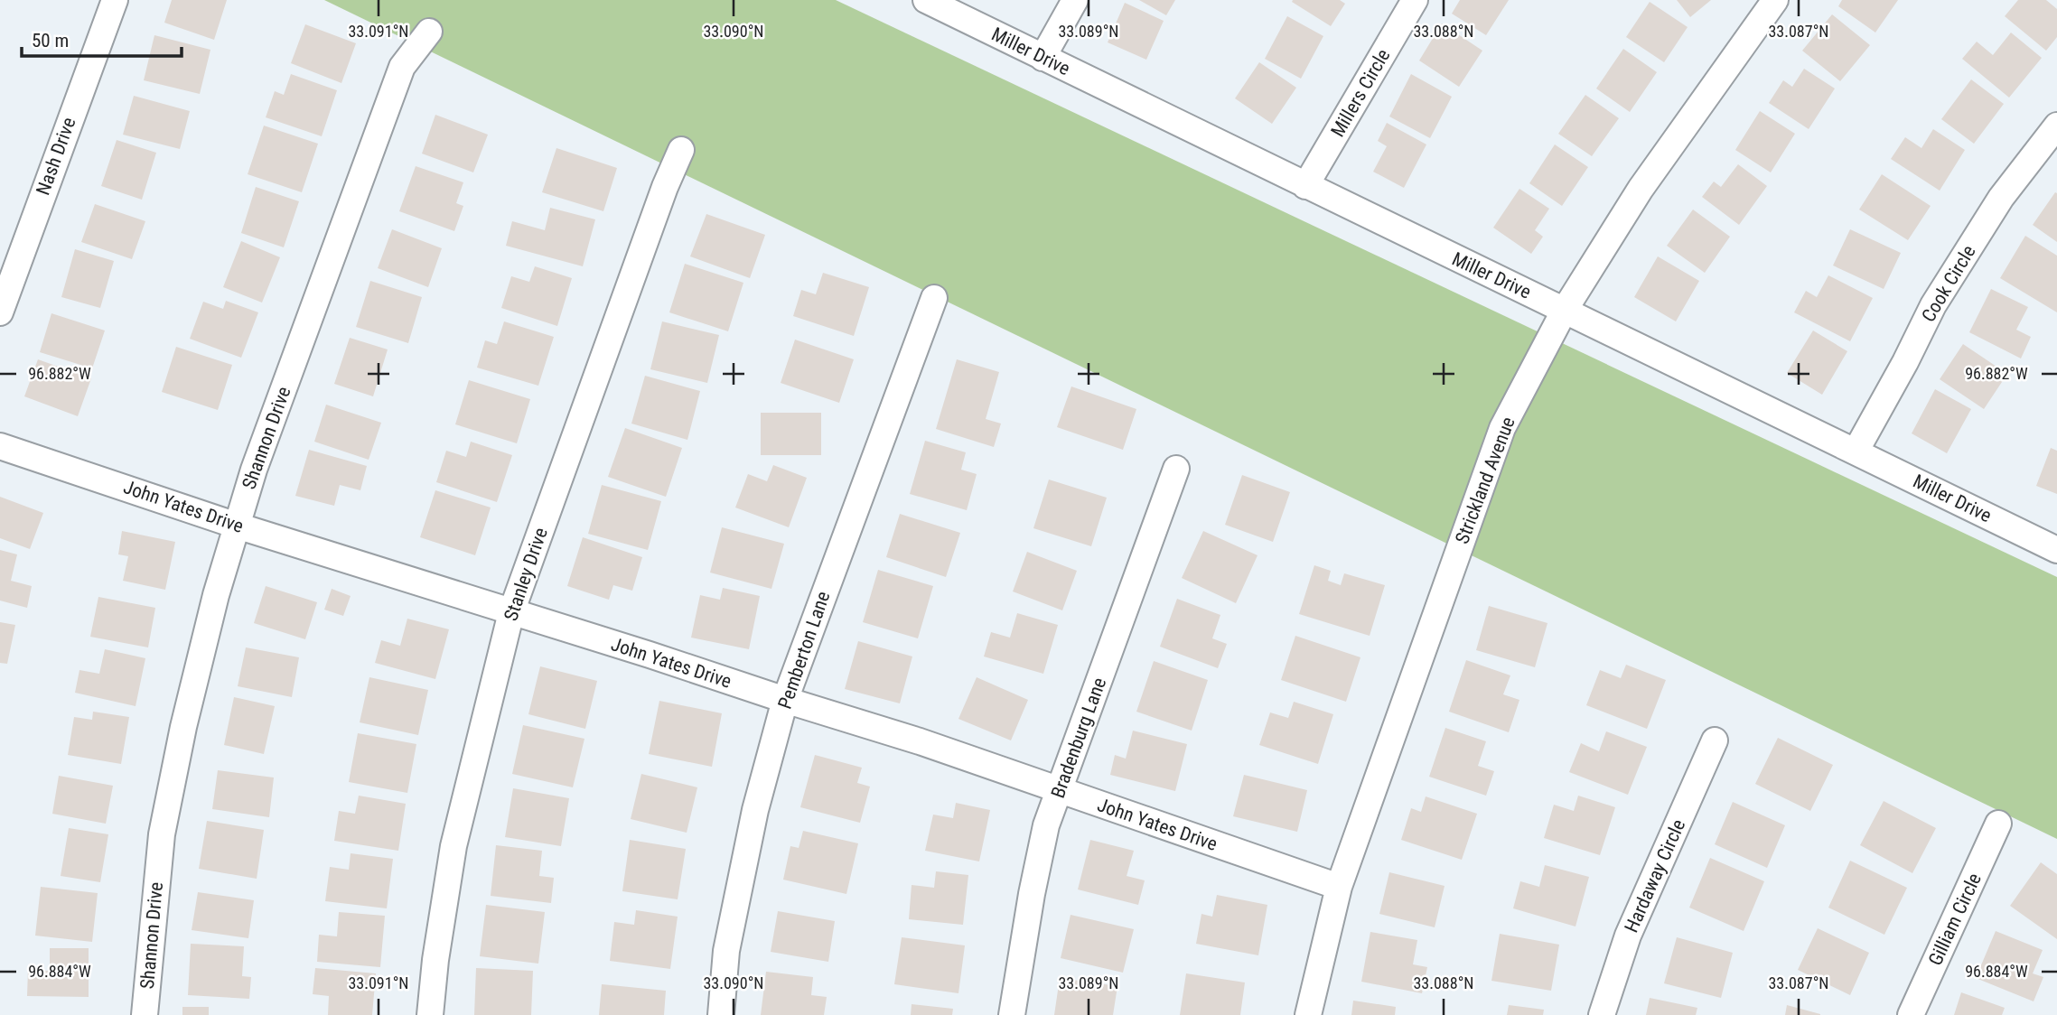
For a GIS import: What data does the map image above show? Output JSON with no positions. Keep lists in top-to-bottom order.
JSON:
{
  "streets": {
    "street": [
      "Miller Drive",
      "Millers Circle",
      "Nash Drive",
      "Cook Circle",
      "Shannon Drive",
      "Strickland Avenue",
      "John Yates Drive",
      "Stanley Drive",
      "Pemberton Lane",
      "Bradenburg Lane",
      "Hardaway Circle",
      "Gilliam Circle"
    ]
  },
  "crossings": [
    ["Miller Drive", "Millers Circle"],
    ["Miller Drive", "Cook Circle"],
    ["Miller Drive", "Strickland Avenue"],
    ["Shannon Drive", "John Yates Drive"],
    ["Strickland Avenue", "John Yates Drive"],
    ["John Yates Drive", "Stanley Drive"],
    ["John Yates Drive", "Pemberton Lane"],
    ["John Yates Drive", "Bradenburg Lane"]
  ],
  "scale_bar": "50 m",
  "coordinates": [
    "33.091°N",
    "33.090°N",
    "33.089°N",
    "33.088°N",
    "33.087°N",
    "96.882°W",
    "96.884°W"
  ]
}
